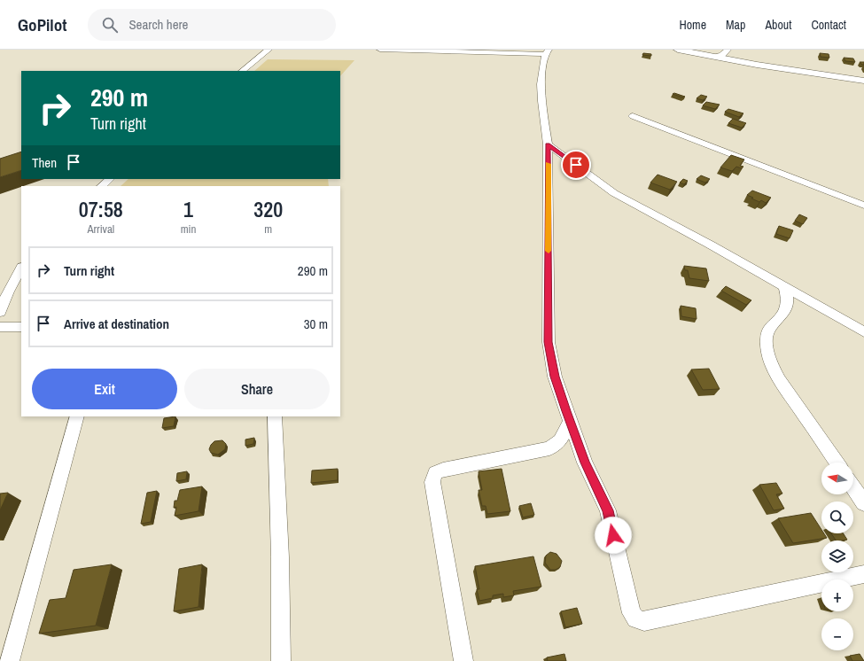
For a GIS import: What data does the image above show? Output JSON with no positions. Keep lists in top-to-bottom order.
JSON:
{
  "north": "left",
  "page": {
    "header": "GoPilot",
    "search": "Search here",
    "nav": [
      "Home",
      "Map",
      "About",
      "Contact"
    ],
    "turn": ["290 m", "Turn right"],
    "then": "Then",
    "eta": [
      "07:58",
      "Arrival",
      "1",
      "min",
      "320",
      "m"
    ],
    "list": [
      {
        "name": "Turn right",
        "value": "290 m"
      },
      {
        "name": "Arrive at destination",
        "value": "30 m"
      }
    ],
    "buttons": ["Exit", "Share"],
    "map_buttons": ["+", "−"]
  }
}
